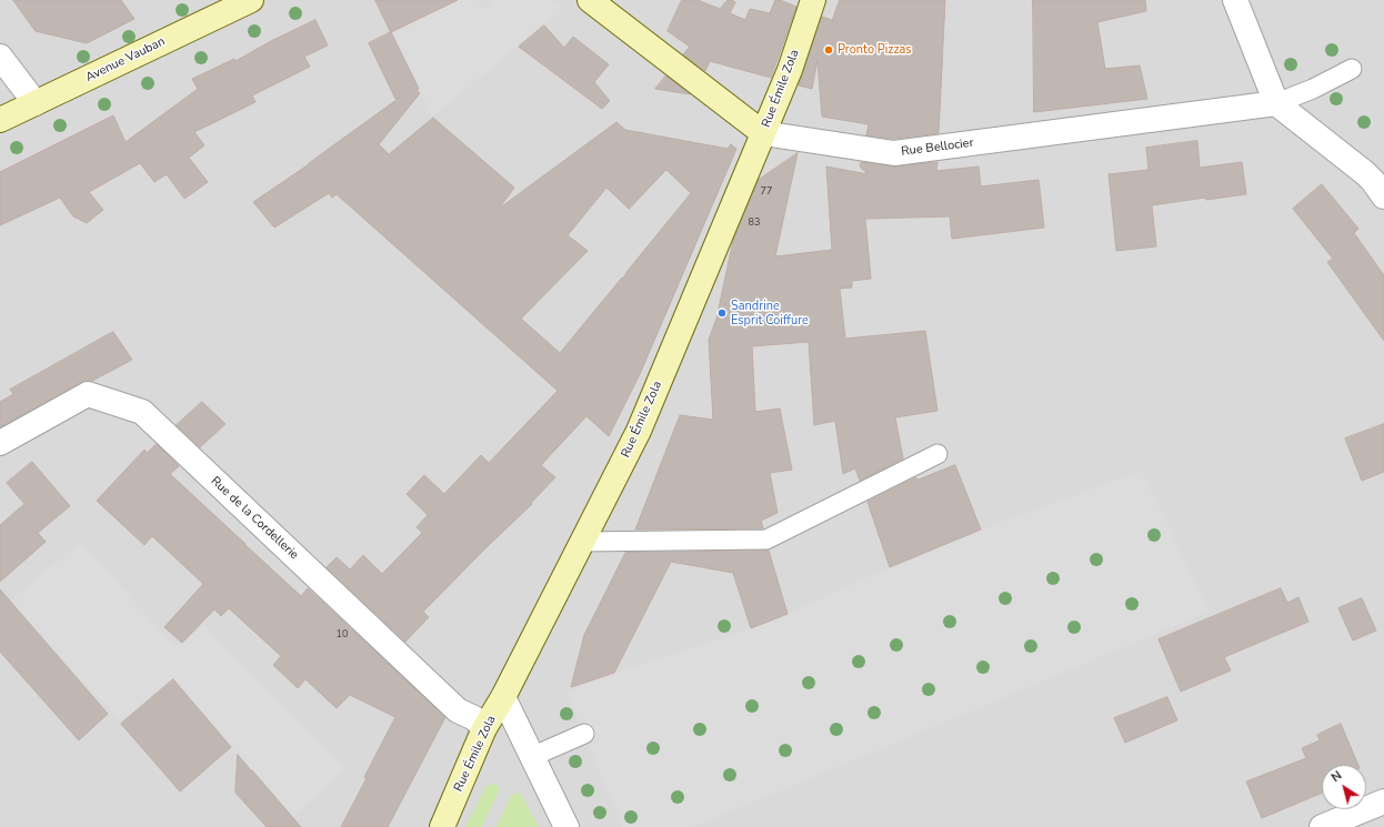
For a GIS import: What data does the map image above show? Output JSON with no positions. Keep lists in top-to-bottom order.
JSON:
{
  "streets": {
    "main road": ["Avenue Vauban", "Rue Émile Zola", "Rue Bellocier"],
    "street": ["Rue de la Cordellerie"]
  },
  "crossings": [
    ["Rue Émile Zola", "Rue Bellocier"],
    ["Rue Émile Zola", "Rue de la Cordellerie"]
  ],
  "places": ["Pronto Pizzas", "Sandrine Esprit Coiffure"],
  "house_numbers": ["77", "83", "10"],
  "north": "top left"
}
